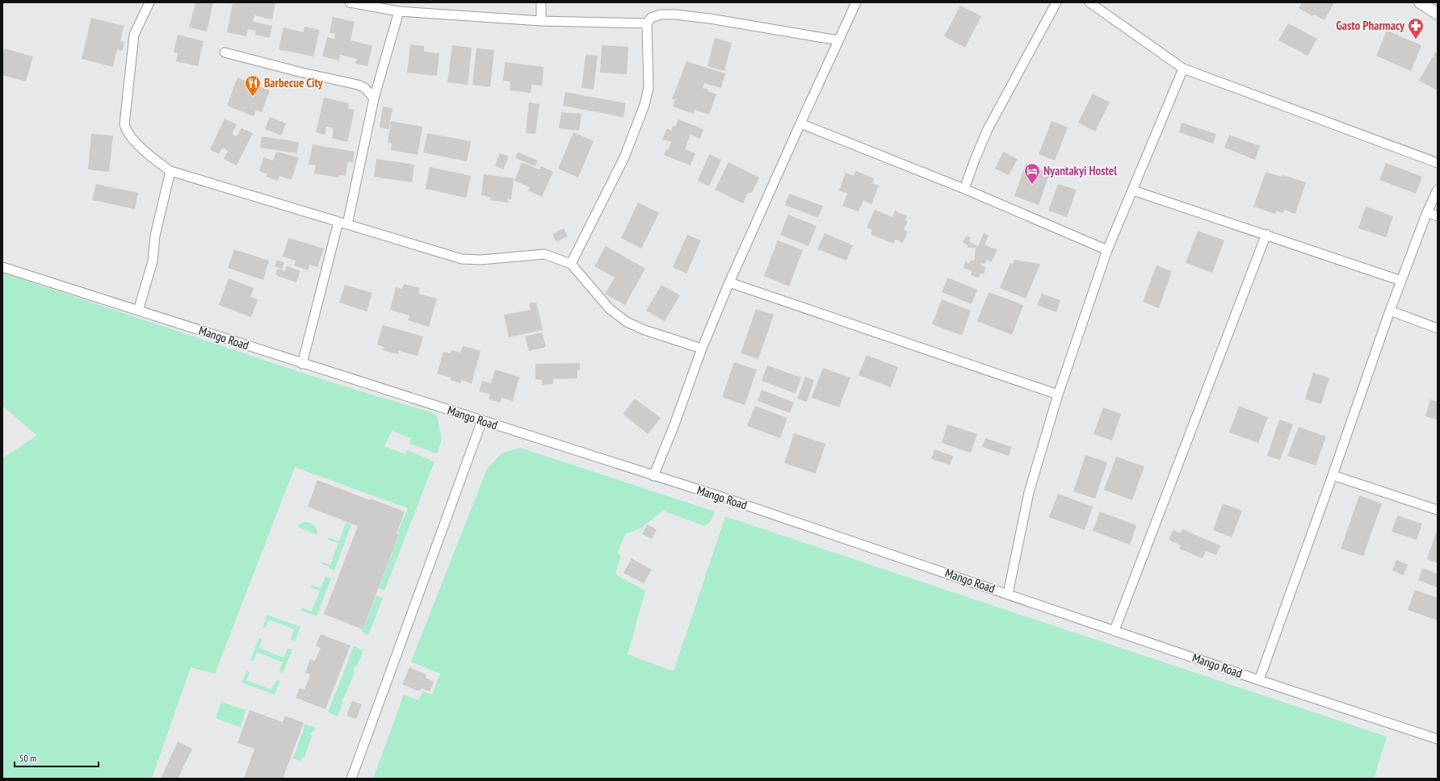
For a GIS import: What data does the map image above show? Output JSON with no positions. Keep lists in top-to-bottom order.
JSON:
{
  "streets": {
    "street": ["Mango Road"]
  },
  "places": {
    "pharmacy": ["Gasto Pharmacy"],
    "restaurant": ["Barbecue City"],
    "hotel": ["Nyantakyi Hostel"]
  },
  "scale_bar": "50 m"
}
